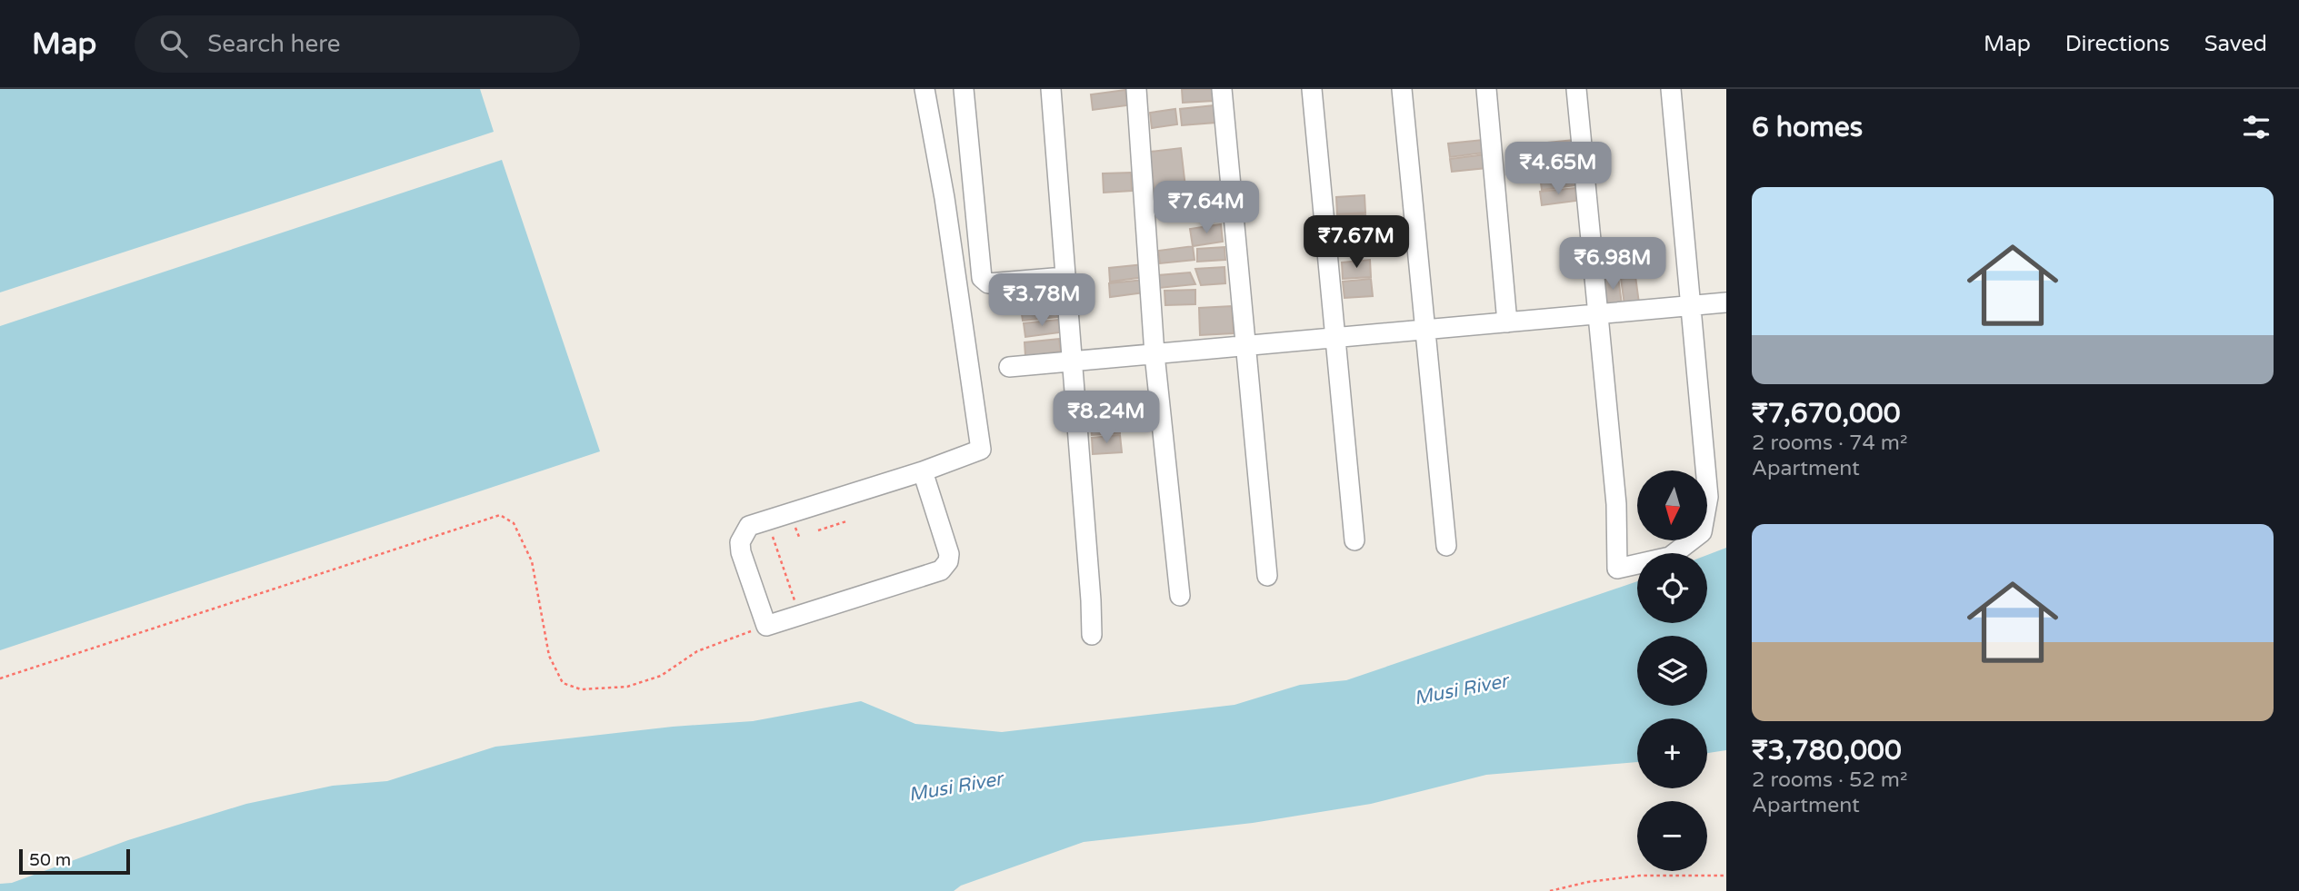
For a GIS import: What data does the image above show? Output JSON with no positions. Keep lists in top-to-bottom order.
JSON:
{
  "water": ["Musi River"],
  "scale_bar": "50 m",
  "north": "bottom",
  "page": {
    "header": "Map",
    "search": "Search here",
    "nav": ["Map", "Directions", "Saved"],
    "heading": "6 homes",
    "price": [
      "₹4.65M",
      "₹7.64M",
      "₹7.67M",
      "₹6.98M",
      "₹3.78M",
      "₹8.24M"
    ],
    "list": [
      {
        "name": "₹7,670,000",
        "note": "2 rooms · 74 m² · Apartment"
      },
      {
        "name": "₹3,780,000",
        "note": "2 rooms · 52 m² · Apartment"
      }
    ],
    "map_buttons": ["+", "−"],
    "scale": "50 m"
  }
}
